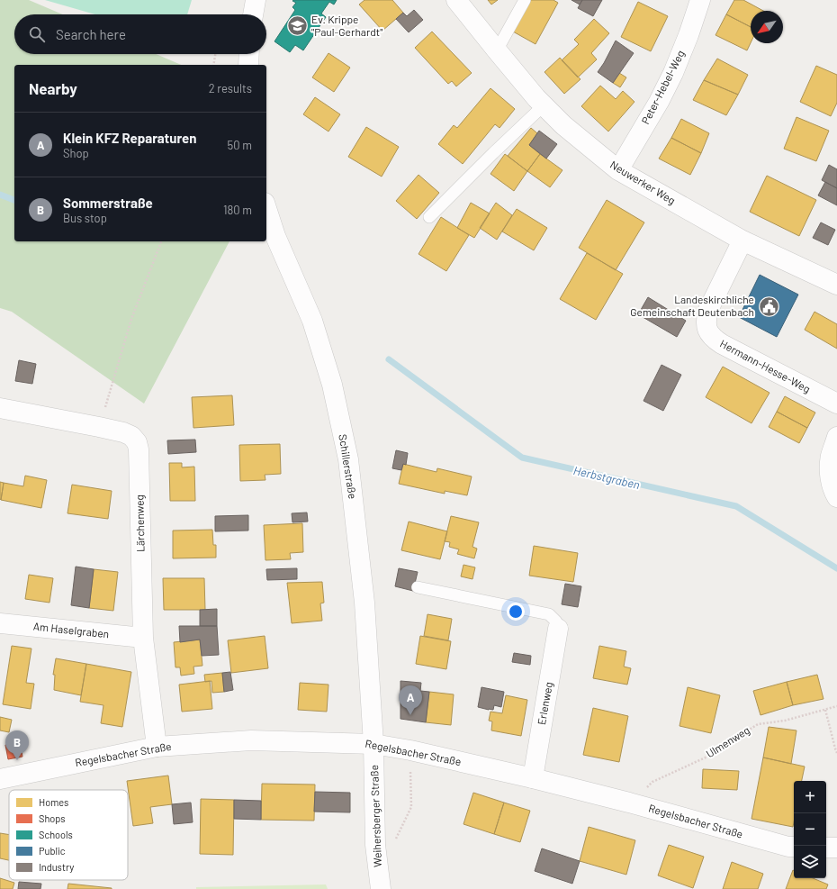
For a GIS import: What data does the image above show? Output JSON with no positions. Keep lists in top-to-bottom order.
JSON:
{
  "streets": {
    "street": [
      "Peter-Hebel-Weg",
      "Neuwerker Weg",
      "Hermann-Hesse-Weg",
      "Schillerstraße",
      "Lärchenweg",
      "Am Haselgraben",
      "Erlenweg",
      "Regelsbacher Straße",
      "Weihersberger Straße"
    ],
    "path": ["Ulmenweg"]
  },
  "crossings": [
    ["Peter-Hebel-Weg", "Neuwerker Weg"],
    ["Neuwerker Weg", "Hermann-Hesse-Weg"],
    ["Schillerstraße", "Regelsbacher Straße"],
    ["Schillerstraße", "Weihersberger Straße"],
    ["Lärchenweg", "Am Haselgraben"],
    ["Lärchenweg", "Regelsbacher Straße"],
    ["Erlenweg", "Regelsbacher Straße"],
    ["Ulmenweg", "Regelsbacher Straße"],
    ["Regelsbacher Straße", "Weihersberger Straße"]
  ],
  "water": ["Herbstgraben"],
  "places": {
    "school or university": ["Ev. Krippe \"Paul-Gerhardt\""],
    "public building": ["Landeskirchliche Gemeinschaft Deutenbach"]
  },
  "legend": [
    "Homes",
    "Shops",
    "Schools",
    "Public",
    "Industry"
  ],
  "north": "bottom left",
  "page": {
    "search": "Search here",
    "heading": ["Nearby", "2 results"],
    "list": [
      {
        "mark": "A",
        "name": "Klein KFZ Reparaturen",
        "note": "Shop",
        "value": "50 m"
      },
      {
        "mark": "B",
        "name": "Sommerstraße",
        "note": "Bus stop",
        "value": "180 m"
      }
    ],
    "pins": ["A", "B"],
    "map_buttons": ["+", "−"]
  }
}
